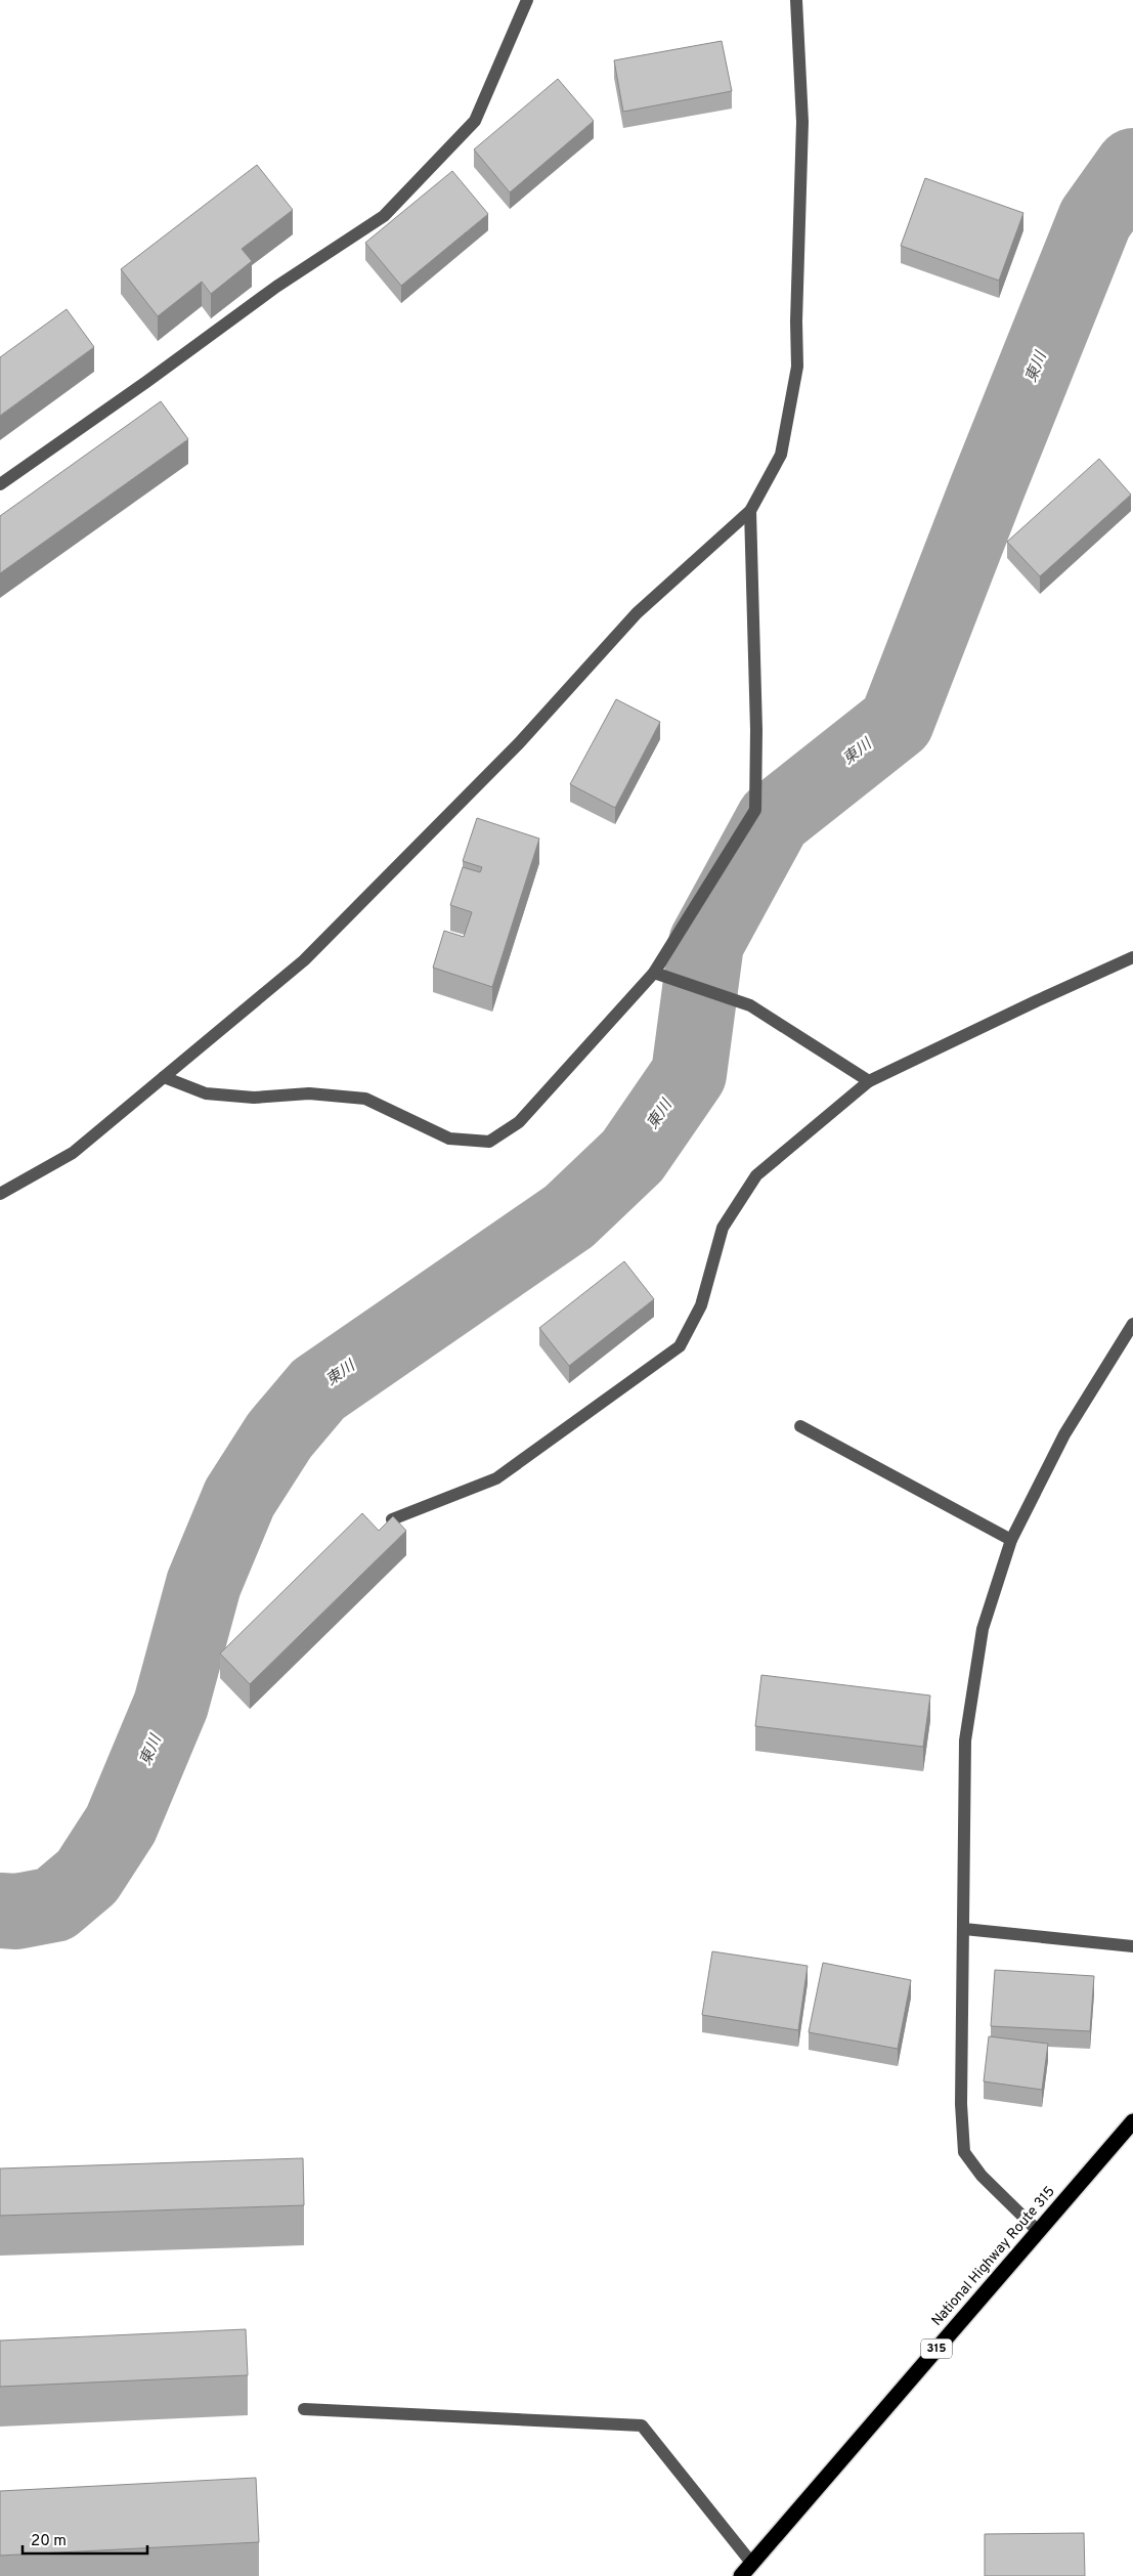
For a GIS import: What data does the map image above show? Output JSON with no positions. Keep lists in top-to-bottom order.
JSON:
{
  "streets": {
    "highway": ["National Highway Route 315", "315"]
  },
  "water": ["東川"],
  "scale_bar": "20 m"
}
